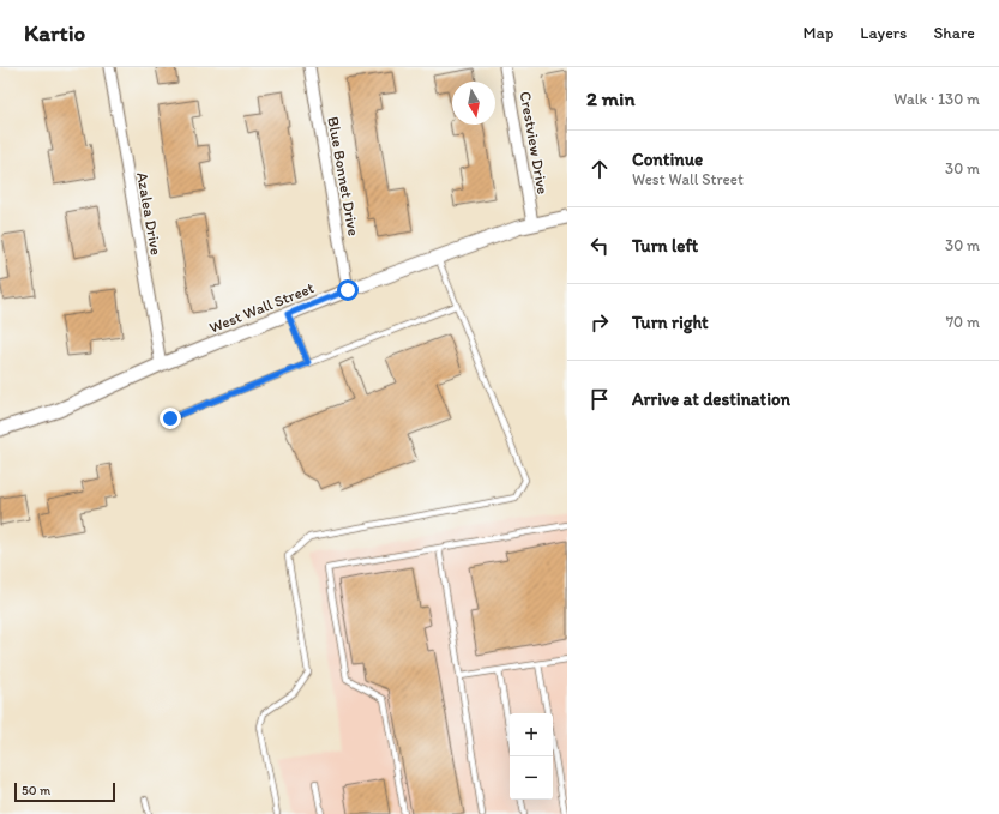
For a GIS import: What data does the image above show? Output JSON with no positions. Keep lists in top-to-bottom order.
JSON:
{
  "streets": {
    "street": [
      "Crestview Drive",
      "Blue Bonnet Drive",
      "Azalea Drive",
      "West Wall Street"
    ]
  },
  "crossings": [
    ["Crestview Drive", "West Wall Street"],
    ["Blue Bonnet Drive", "West Wall Street"],
    ["Azalea Drive", "West Wall Street"]
  ],
  "scale_bar": "50 m",
  "north": "bottom",
  "page": {
    "header": "Kartio",
    "nav": ["Map", "Layers", "Share"],
    "heading": ["2 min", "Walk · 130 m"],
    "list": [
      ["Continue", "West Wall Street", "30 m"],
      ["Turn left", "30 m"],
      ["Turn right", "70 m"],
      "Arrive at destination"
    ],
    "map_buttons": ["+", "−"],
    "scale": "50 m"
  }
}
